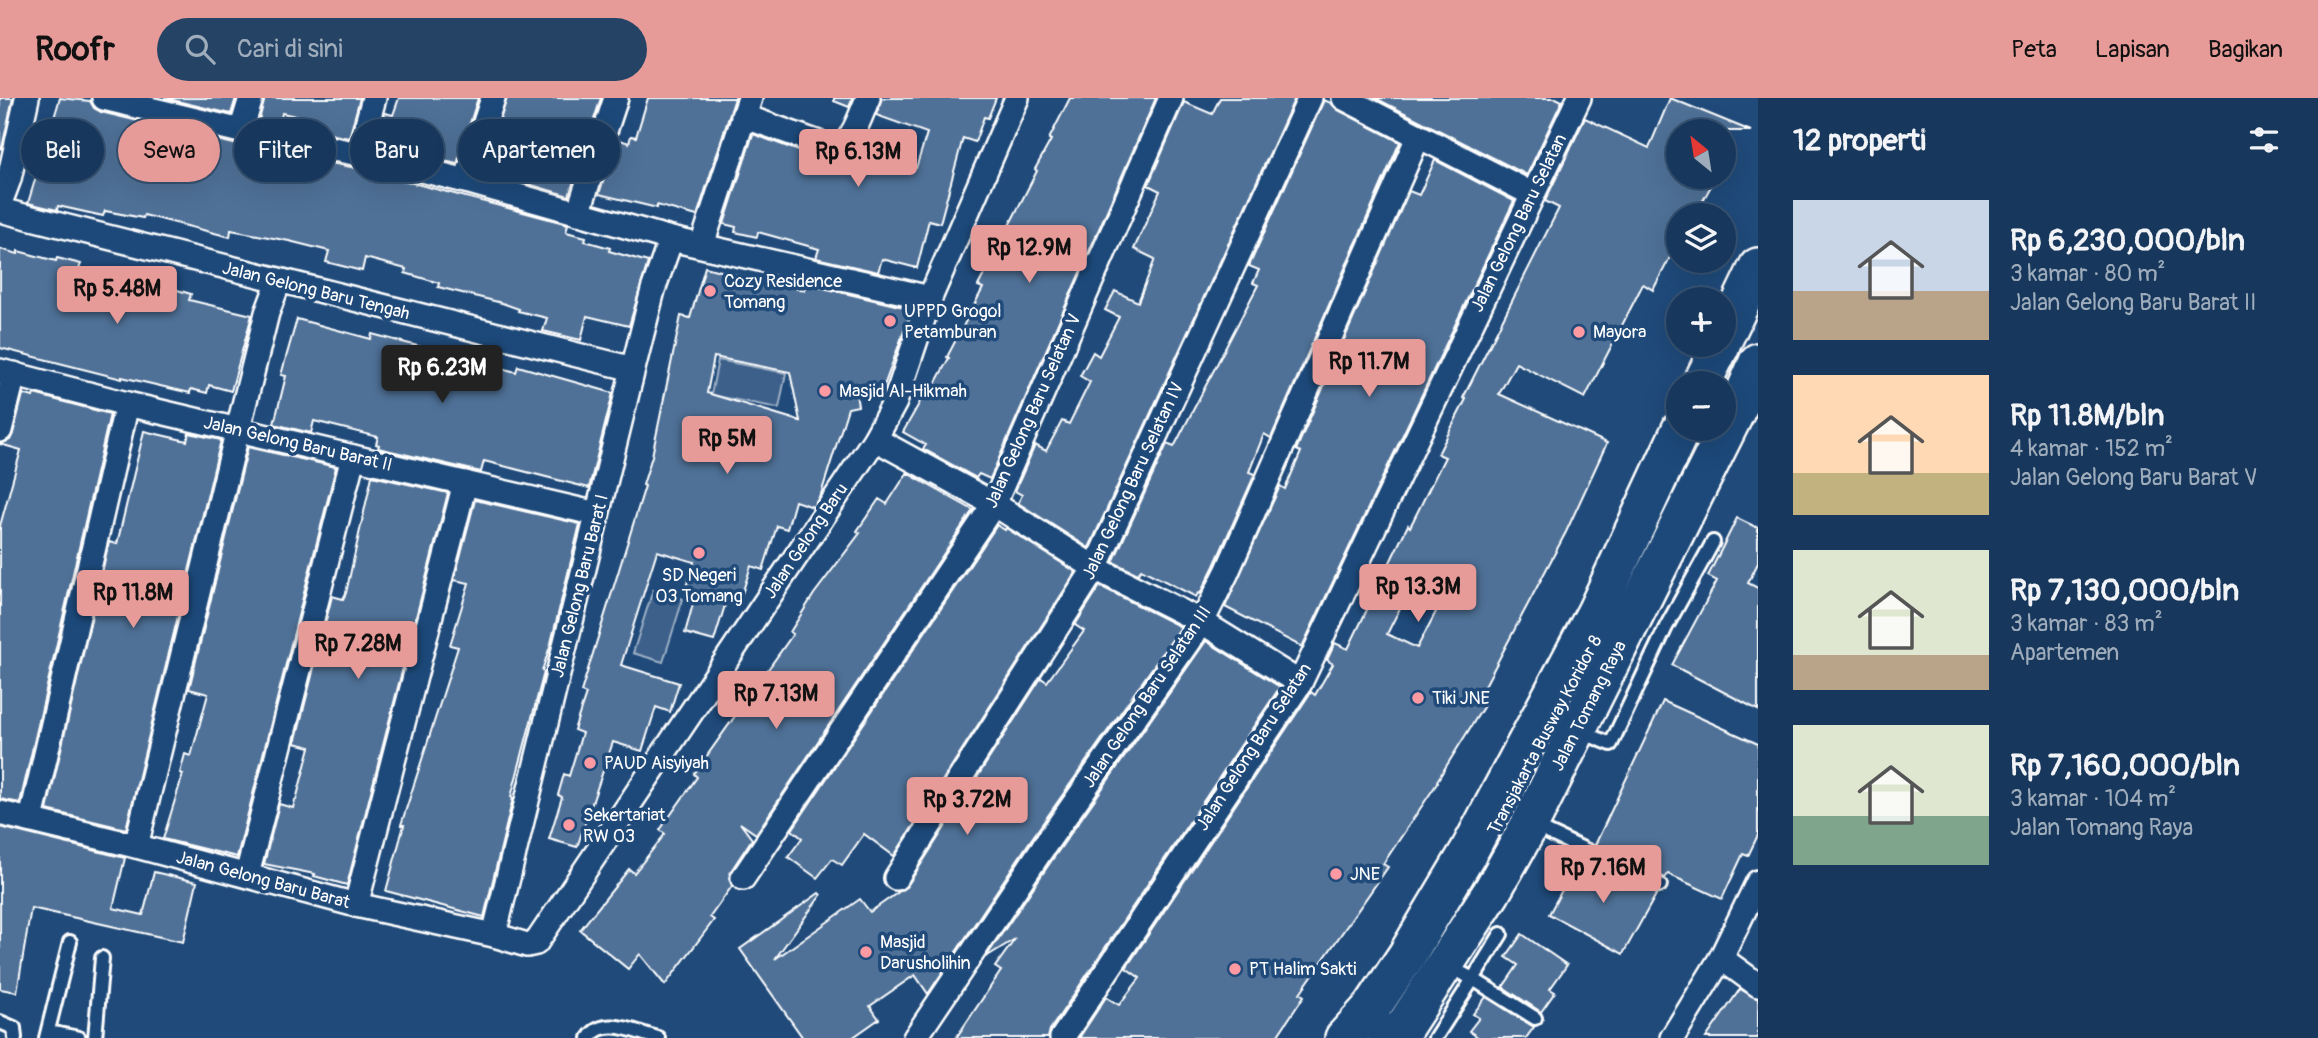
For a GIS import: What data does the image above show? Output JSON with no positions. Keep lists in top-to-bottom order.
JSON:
{
  "streets": {
    "main road": ["Jalan Tomang Raya"],
    "street": [
      "Jalan Gelong Baru Selatan",
      "Jalan Gelong Baru Tengah",
      "Jalan Gelong Baru Selatan V",
      "Jalan Gelong Baru Barat II",
      "Jalan Gelong Baru Selatan IV",
      "Jalan Gelong Baru",
      "Jalan Gelong Baru Barat I",
      "Jalan Gelong Baru Selatan III",
      "Jalan Gelong Baru Barat"
    ],
    "lane": ["Transjakarta Busway Koridor 8"]
  },
  "crossings": [
    ["Jalan Gelong Baru Tengah", "Jalan Gelong Baru Barat I"],
    ["Jalan Gelong Baru Barat II", "Jalan Gelong Baru Barat I"],
    ["Jalan Gelong Baru", "Jalan Gelong Baru Barat"],
    ["Jalan Gelong Baru Barat I", "Jalan Gelong Baru Barat"],
    ["Jalan Tomang Raya", "Transjakarta Busway Koridor 8"]
  ],
  "places": [
    "Cozy Residence Tomang",
    "UPPD Grogol Petamburan",
    "Mayora",
    "Masjid Al-Hikmah",
    "SD Negeri 03 Tomang",
    "Tiki JNE",
    "PAUD Aisyiyah",
    "Sekertariat RW 03",
    "JNE",
    "Masjid Darusholihin",
    "PT Halim Sakti"
  ],
  "north": "top left",
  "page": {
    "header": "Roofr",
    "search": "Cari di sini",
    "nav": ["Peta", "Lapisan", "Bagikan"],
    "heading": "12 properti",
    "map_buttons": ["+", "−"],
    "chip": [
      "Beli",
      "Sewa",
      "Filter",
      "Baru",
      "Apartemen"
    ],
    "price": [
      "Rp 6.13M",
      "Rp 12.9M",
      "Rp 5.48M",
      "Rp 11.7M",
      "Rp 6.23M",
      "Rp 5M",
      "Rp 13.3M",
      "Rp 11.8M",
      "Rp 7.28M",
      "Rp 7.13M",
      "Rp 3.72M",
      "Rp 7.16M"
    ],
    "list": [
      {
        "name": "Rp 6,230,000/bln",
        "note": "3 kamar · 80 m² · Jalan Gelong Baru Barat II"
      },
      {
        "name": "Rp 11.8M/bln",
        "note": "4 kamar · 152 m² · Jalan Gelong Baru Barat V"
      },
      {
        "name": "Rp 7,130,000/bln",
        "note": "3 kamar · 83 m² · Apartemen"
      },
      {
        "name": "Rp 7,160,000/bln",
        "note": "3 kamar · 104 m² · Jalan Tomang Raya"
      }
    ]
  }
}
